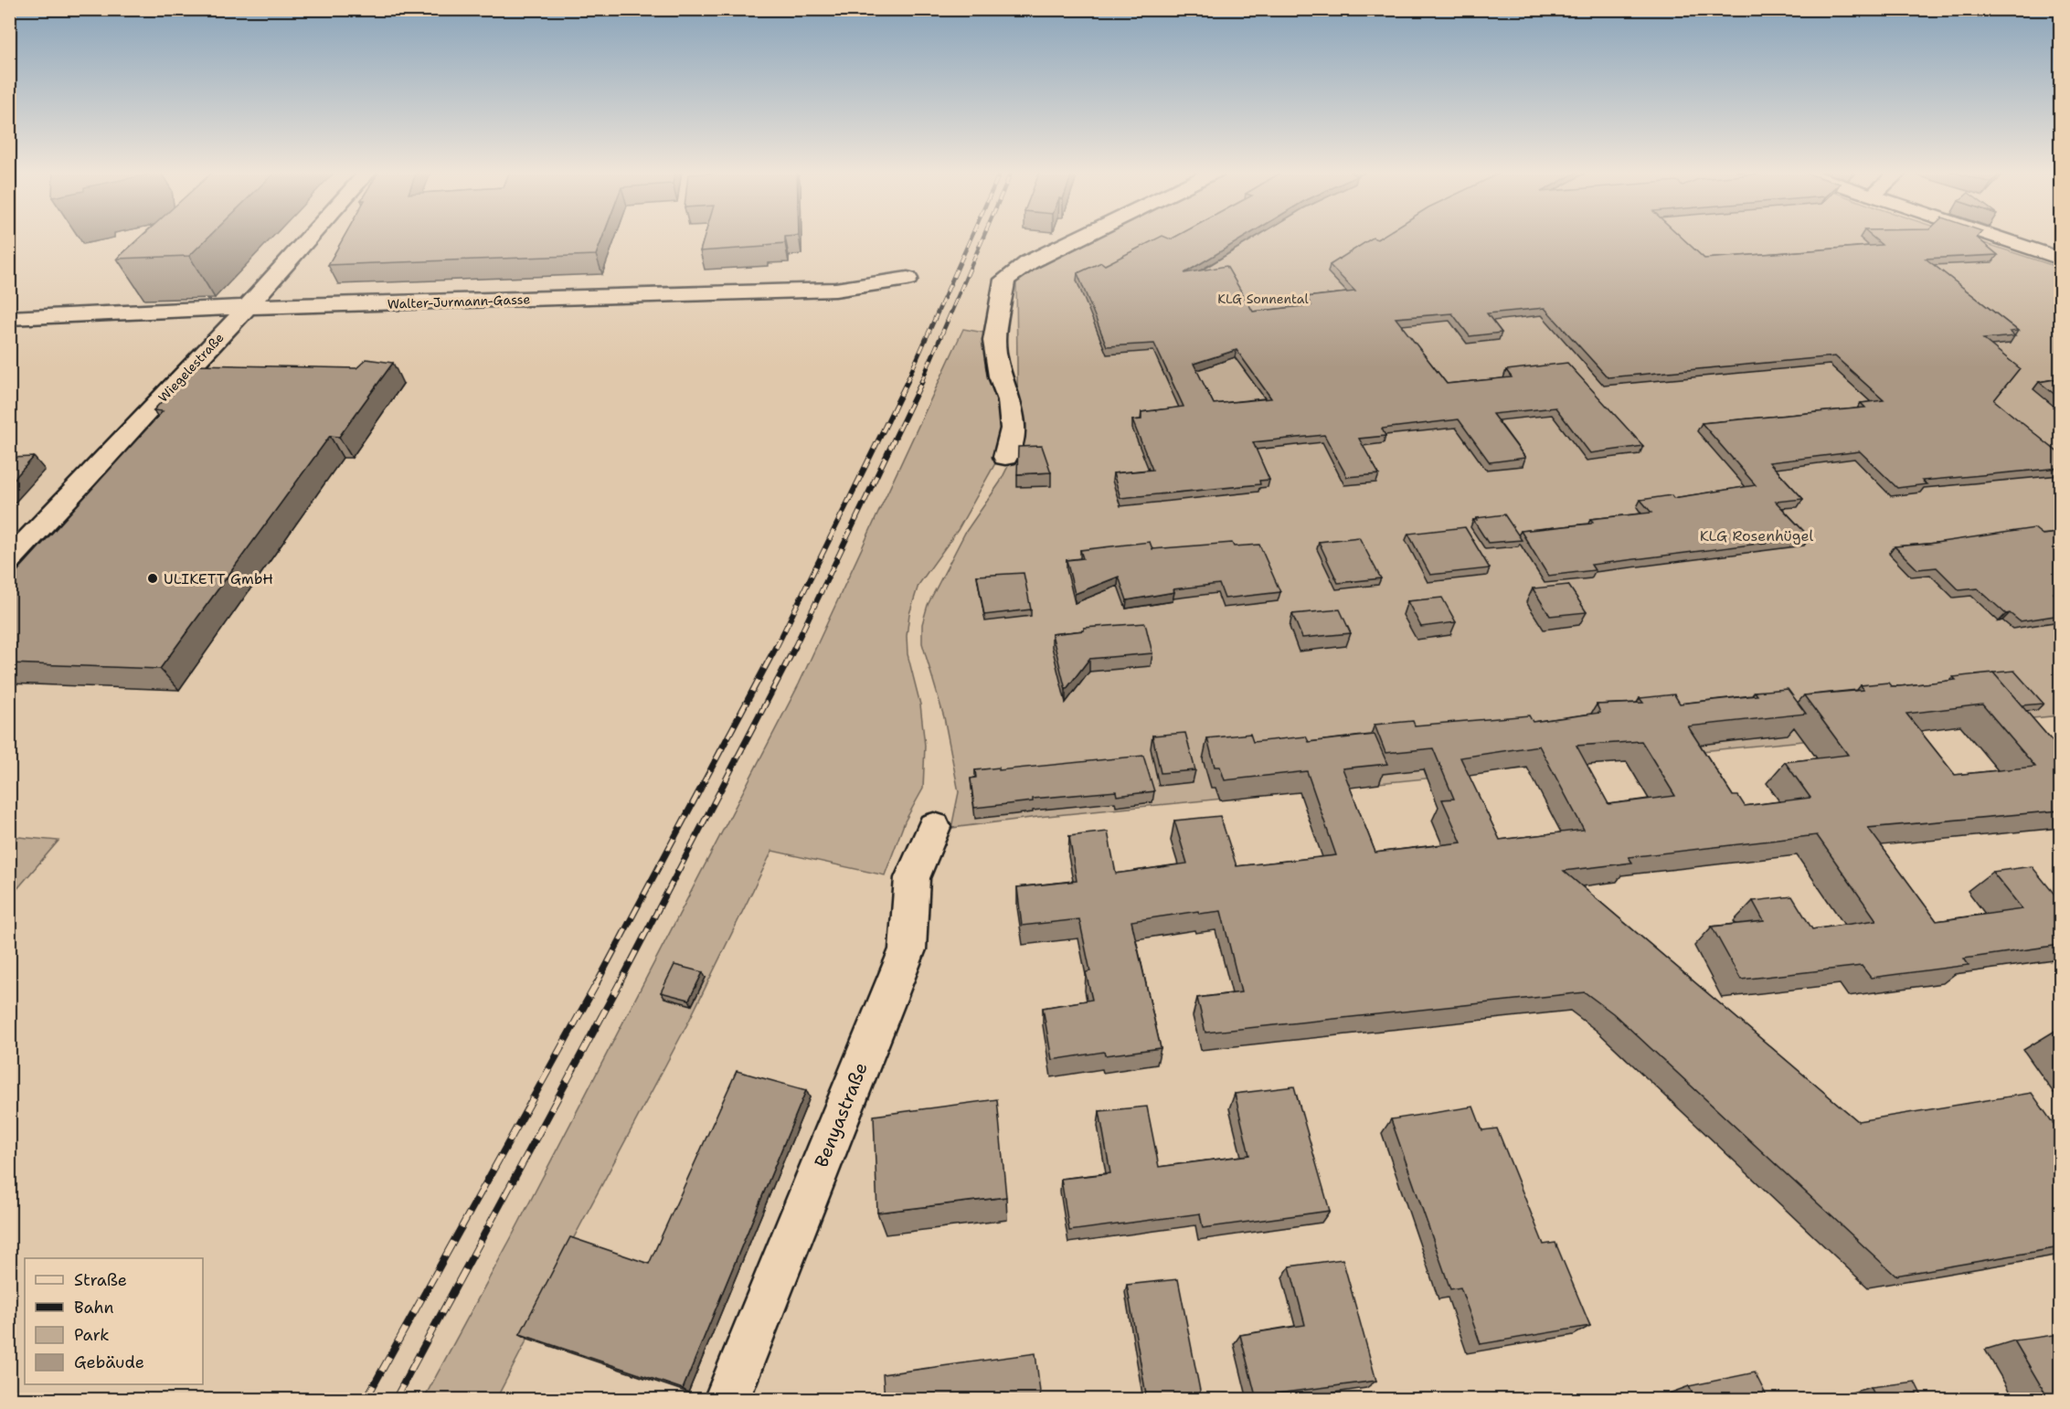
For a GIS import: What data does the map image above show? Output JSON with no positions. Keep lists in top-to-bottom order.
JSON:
{
  "streets": {
    "street": ["Walter-Jurmann-Gasse", "Wiegelestraße", "Benyastraße"]
  },
  "crossings": [
    ["Walter-Jurmann-Gasse", "Wiegelestraße"]
  ],
  "parks": ["KLG Sonnental", "KLG Rosenhügel"],
  "places": ["ULIKETT GmbH"],
  "legend": [
    "Straße",
    "Bahn",
    "Park",
    "Gebäude"
  ]
}
